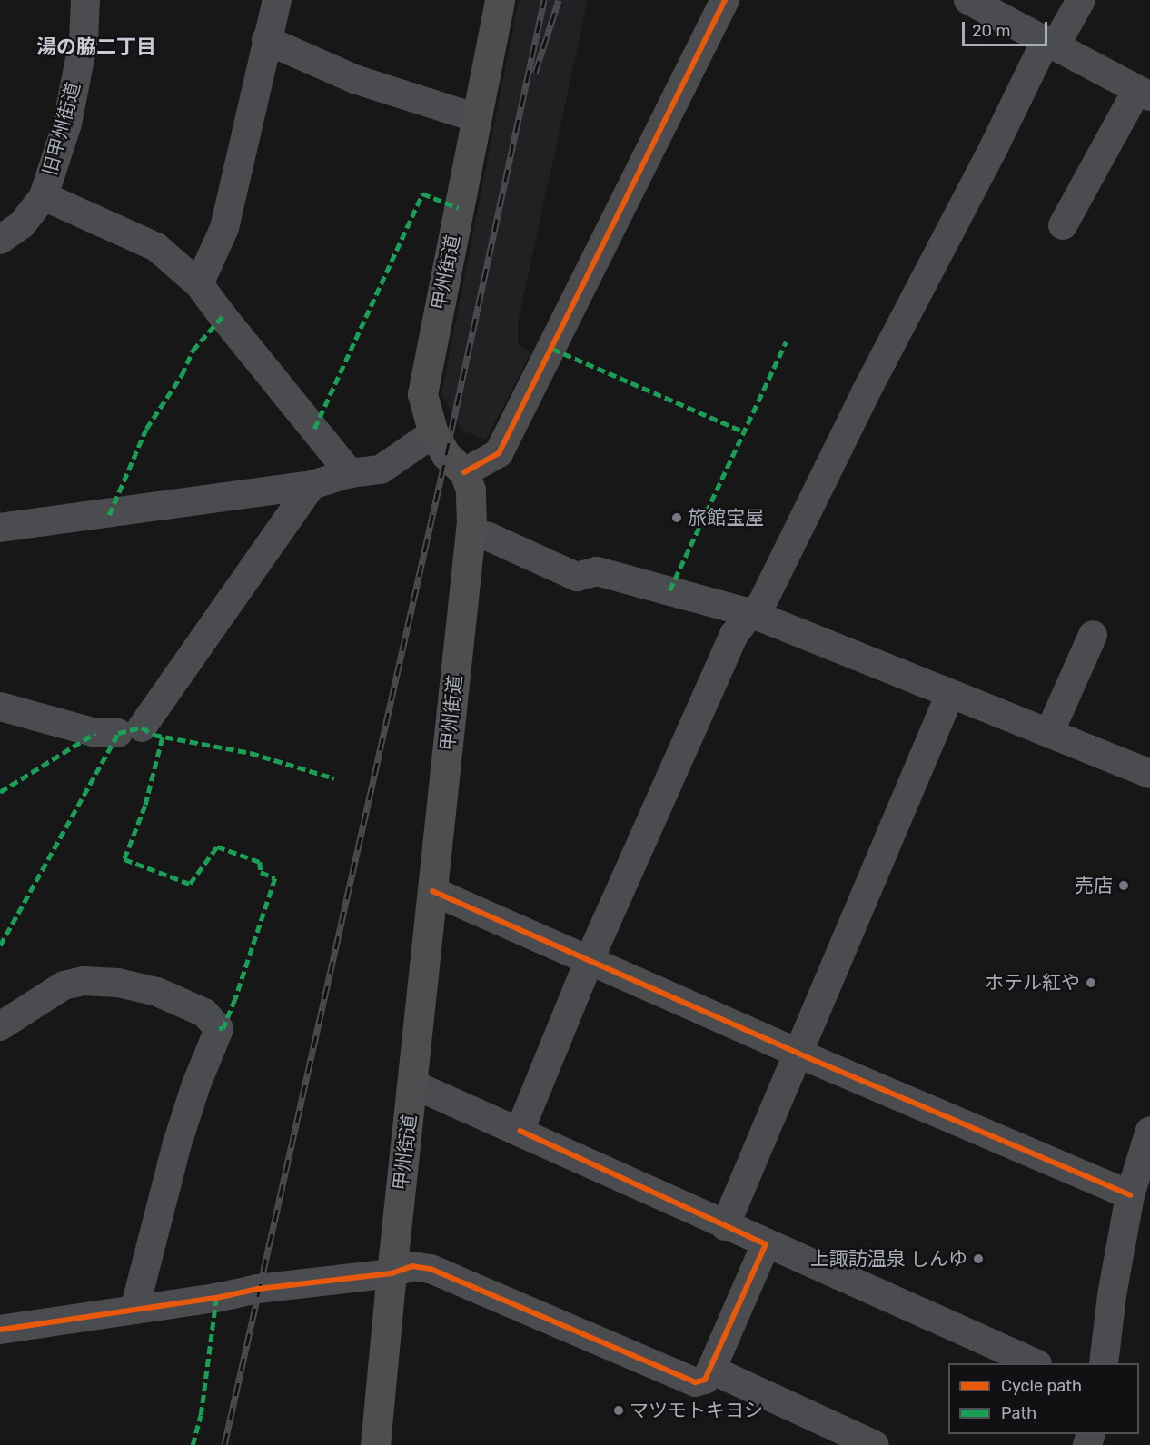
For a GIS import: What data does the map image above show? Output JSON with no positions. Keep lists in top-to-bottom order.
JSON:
{
  "streets": {
    "highway": ["甲州街道"],
    "street": ["旧甲州街道"]
  },
  "districts": ["湯の脇二丁目"],
  "places": [
    "旅館宝屋",
    "売店",
    "ホテル紅や",
    "上諏訪温泉 しんゆ",
    "マツモトキヨシ"
  ],
  "legend": ["Cycle path", "Path"],
  "scale_bar": "20 m"
}
